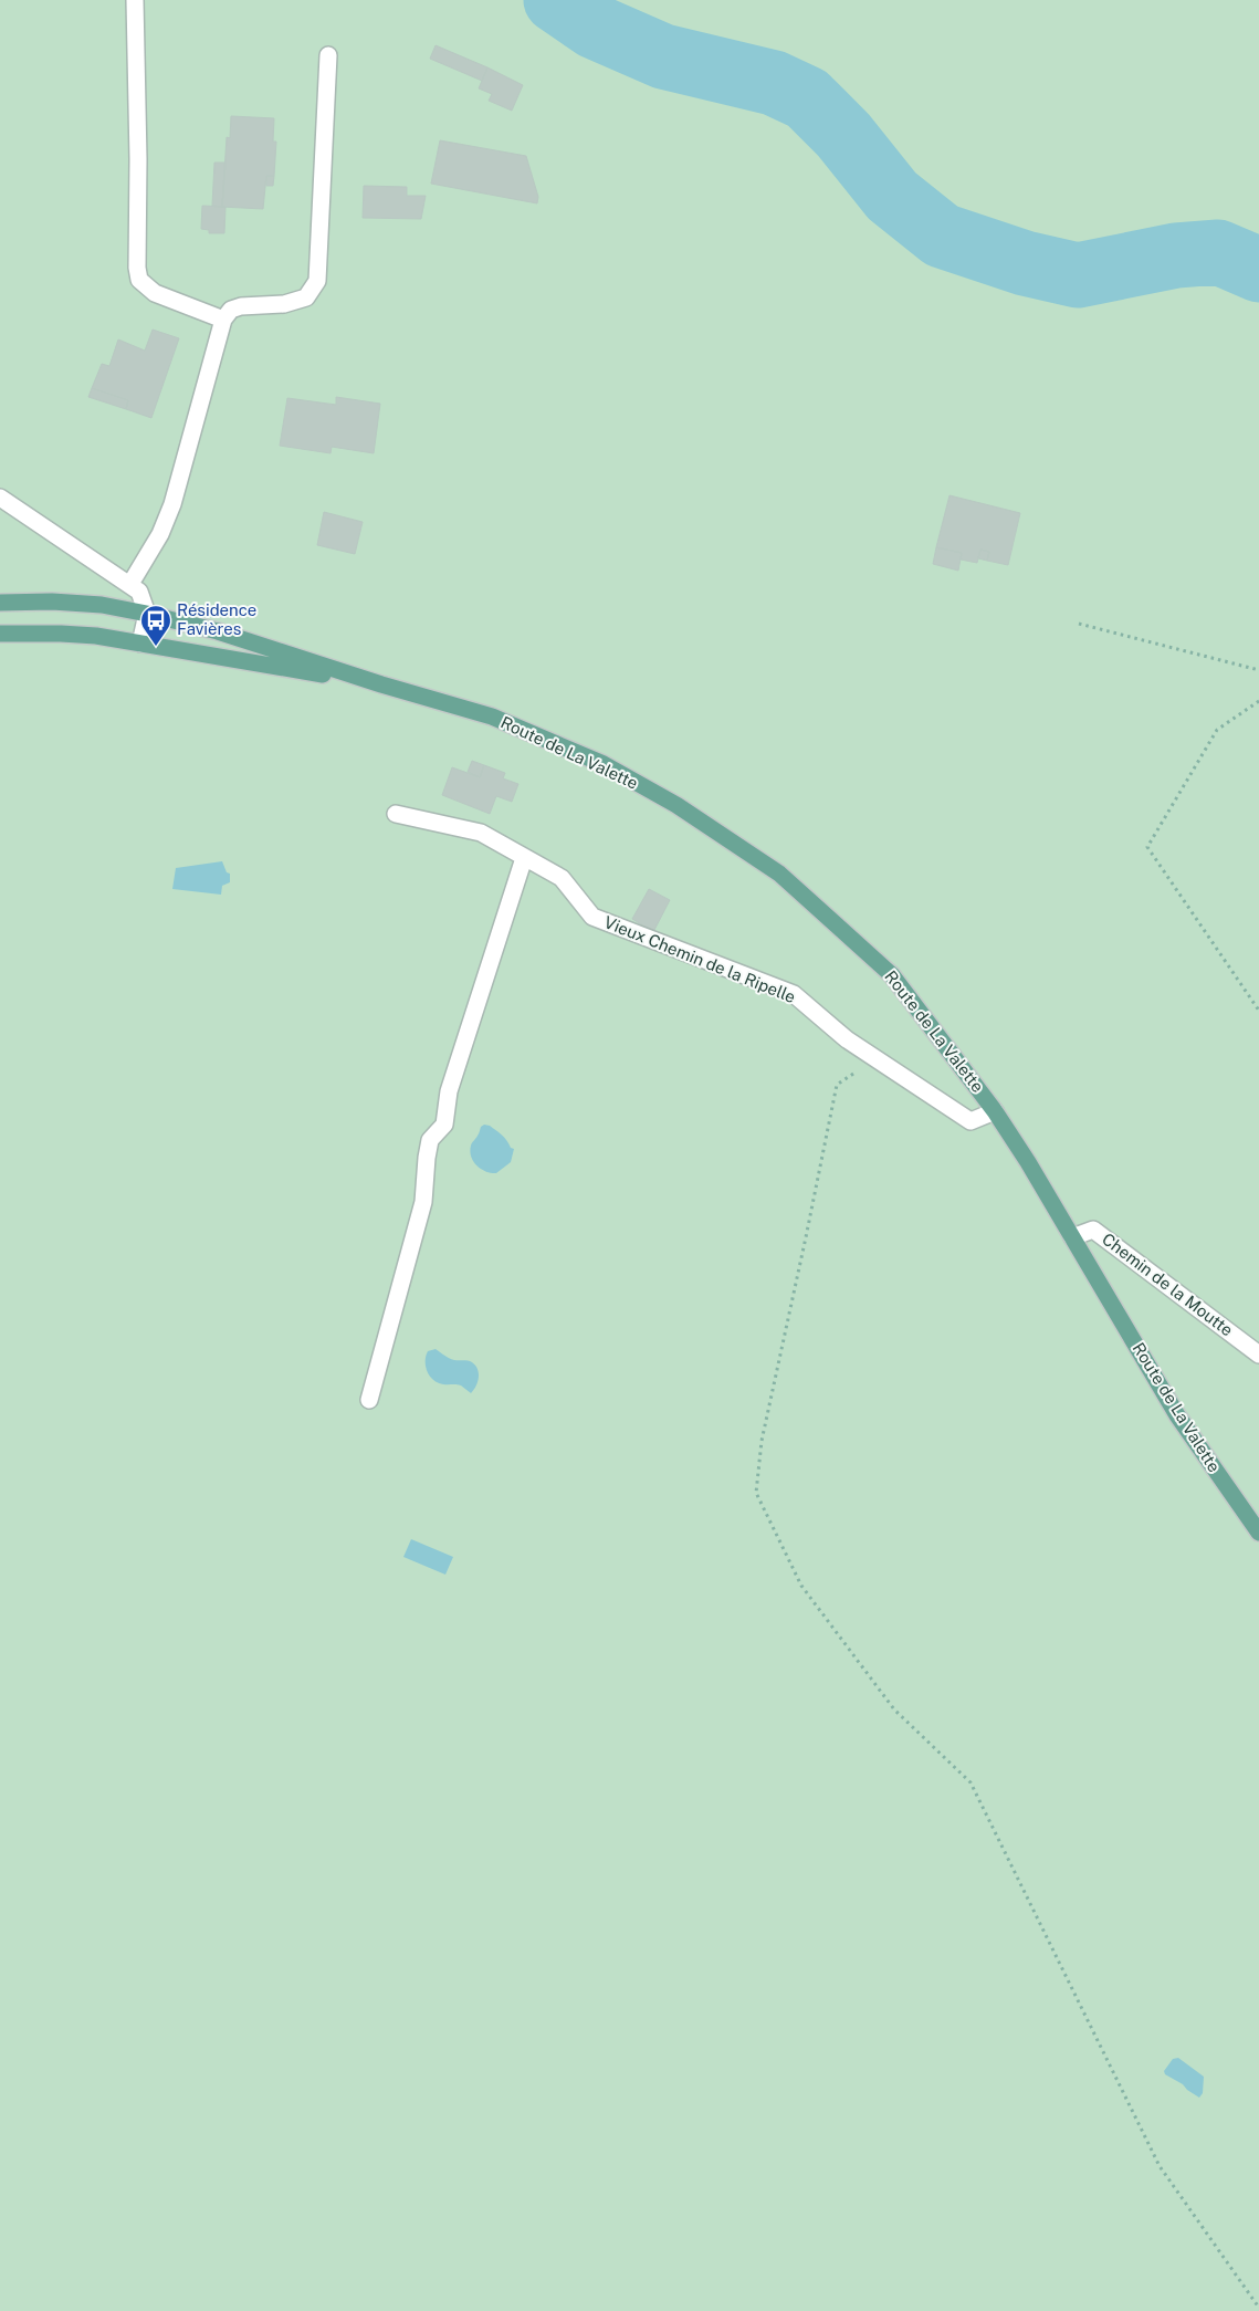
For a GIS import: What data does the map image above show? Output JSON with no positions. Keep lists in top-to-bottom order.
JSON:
{
  "streets": {
    "main road": ["Route de La Valette"],
    "street": ["Vieux Chemin de la Ripelle", "Chemin de la Moutte"]
  },
  "crossings": [
    ["Route de La Valette", "Vieux Chemin de la Ripelle"],
    ["Route de La Valette", "Chemin de la Moutte"]
  ],
  "places": {
    "bus stop": ["Résidence Favières"]
  }
}
